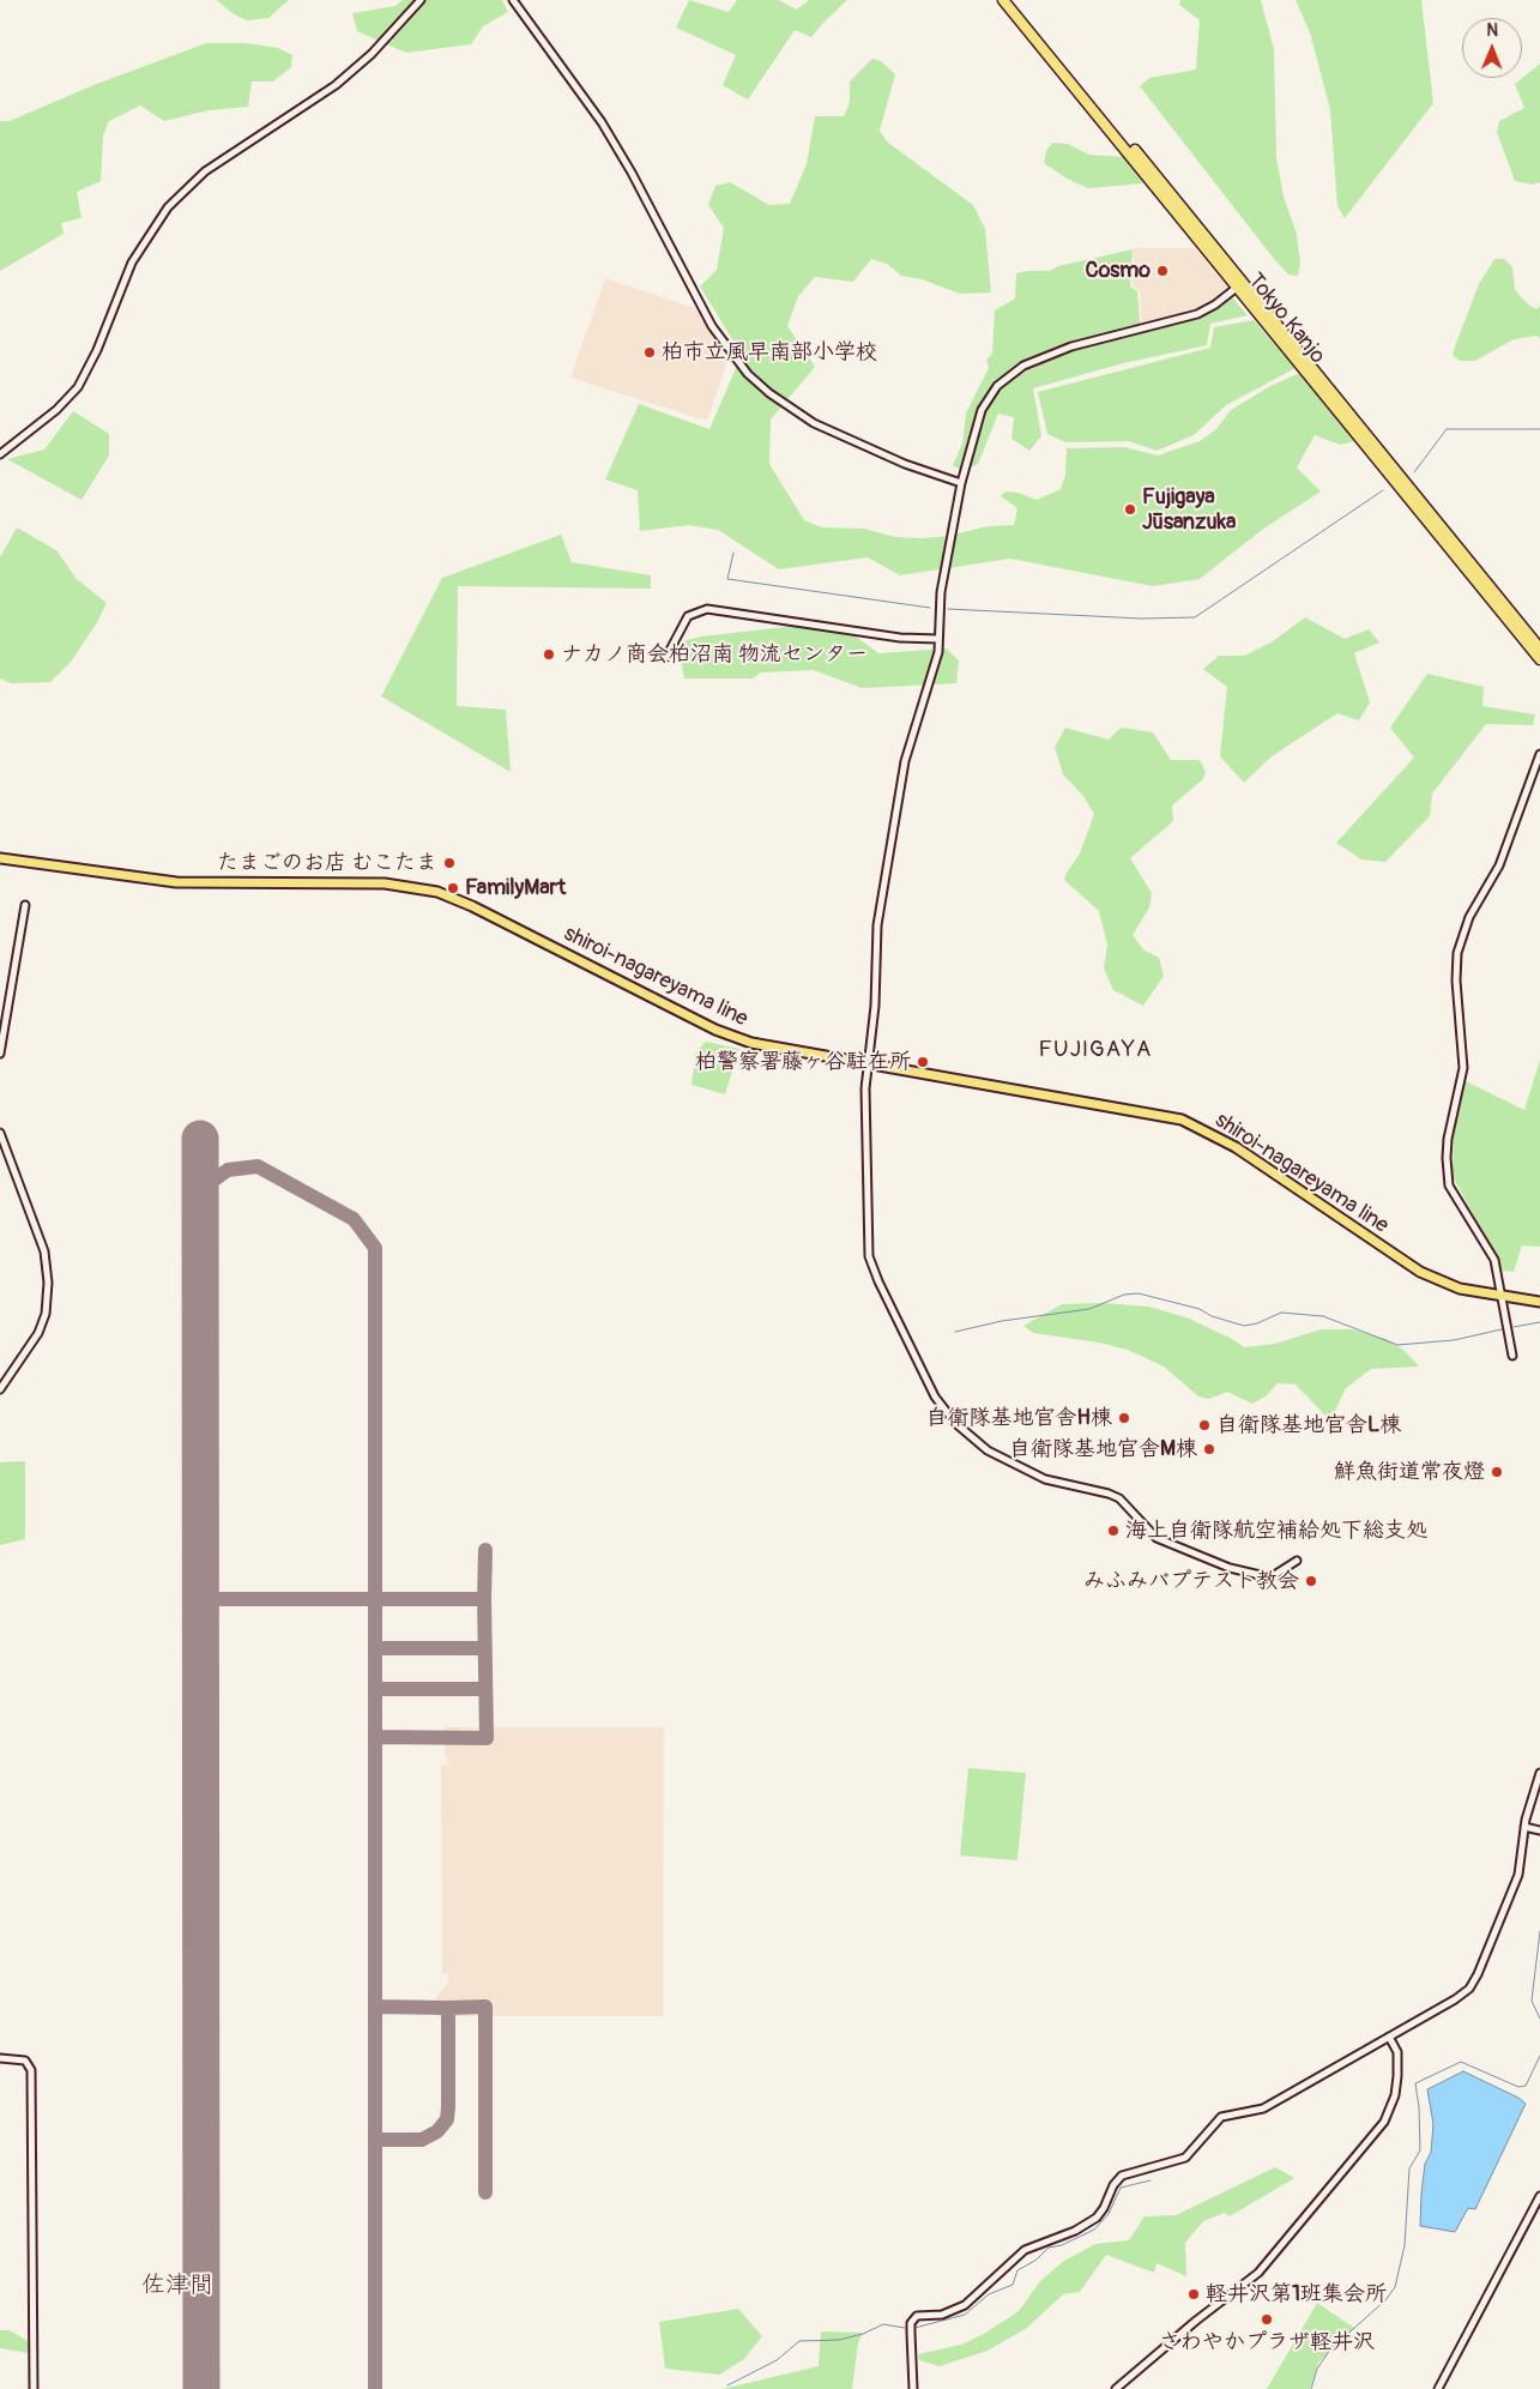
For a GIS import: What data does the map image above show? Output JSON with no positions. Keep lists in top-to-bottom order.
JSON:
{
  "streets": {
    "highway": ["Tokyo Kanjo"],
    "main road": ["shiroi-nagareyama line"]
  },
  "districts": ["FUJIGAYA", "佐津間"],
  "places": [
    "Cosmo",
    "柏市立風早南部小学校",
    "Fujigaya Jūsanzuka",
    "ナカノ商会柏沼南 物流センター",
    "たまごのお店 むこたま",
    "FamilyMart",
    "柏警察署藤ヶ谷駐在所",
    "自衛隊基地官舎H棟",
    "自衛隊基地官舎L棟",
    "自衛隊基地官舎M棟",
    "鮮魚街道常夜燈",
    "海上自衛隊航空補給処下総支処",
    "みふみバプテスト教会",
    "軽井沢第1班集会所",
    "さわやかプラザ軽井沢"
  ],
  "north": "top"
}
